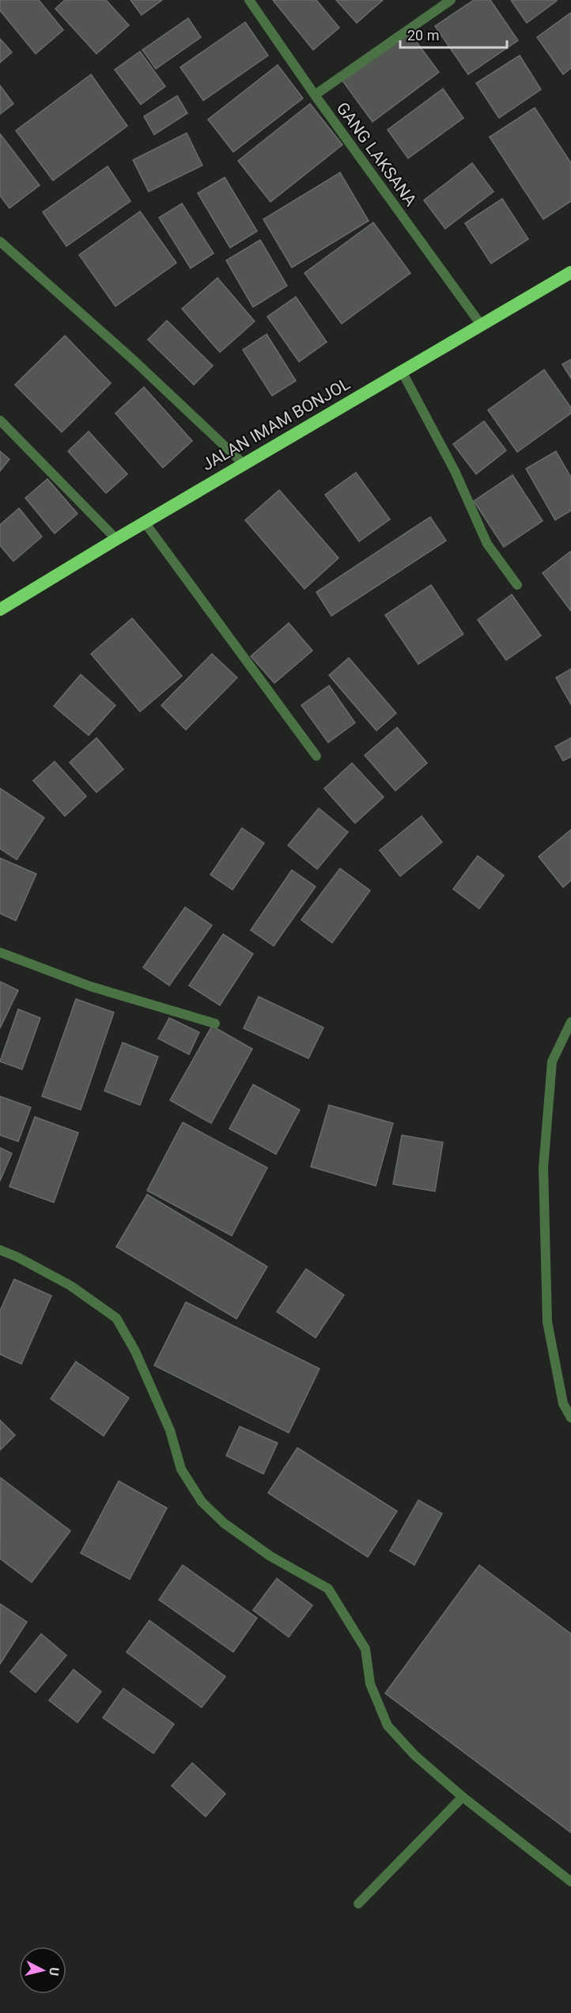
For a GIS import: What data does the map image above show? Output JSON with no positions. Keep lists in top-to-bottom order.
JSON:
{
  "streets": {
    "highway": ["JALAN IMAM BONJOL"],
    "street": ["GANG LAKSANA"]
  },
  "crossings": [
    ["GANG LAKSANA", "JALAN IMAM BONJOL"]
  ],
  "scale_bar": "20 m",
  "north": "right"
}
